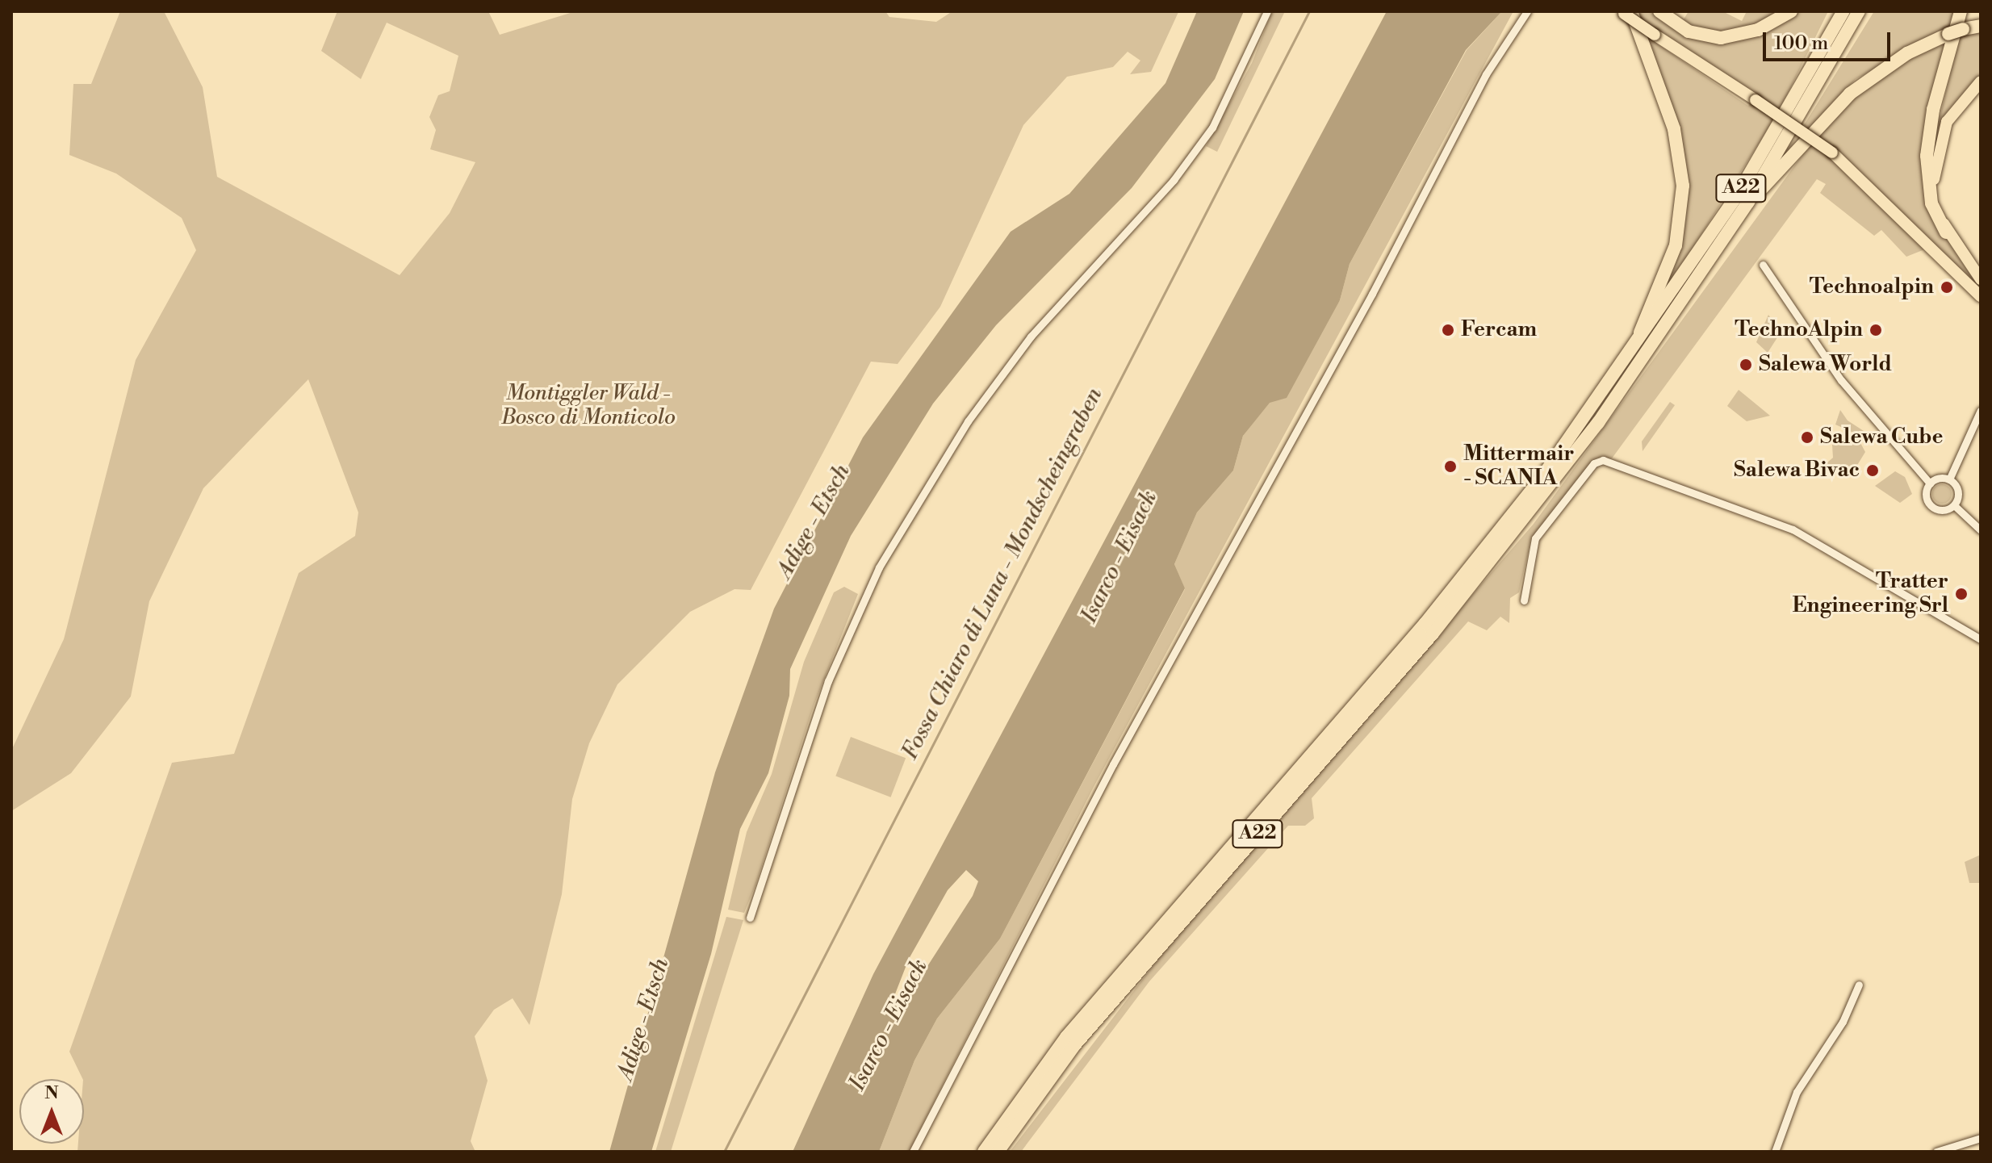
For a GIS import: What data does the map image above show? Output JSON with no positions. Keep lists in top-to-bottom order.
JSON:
{
  "streets": {
    "highway": ["A22"]
  },
  "water": ["Adige - Etsch", "Isarco - Eisack", "Fossa Chiaro di Luna - Mondscheingraben"],
  "parks": ["Montiggler Wald - Bosco di Monticolo"],
  "places": [
    "Technoalpin",
    "Fercam",
    "TechnoAlpin",
    "Salewa World",
    "Salewa Cube",
    "Mittermair - SCANIA",
    "Salewa Bivac",
    "Tratter Engineering Srl"
  ],
  "scale_bar": "100 m",
  "north": "top"
}
